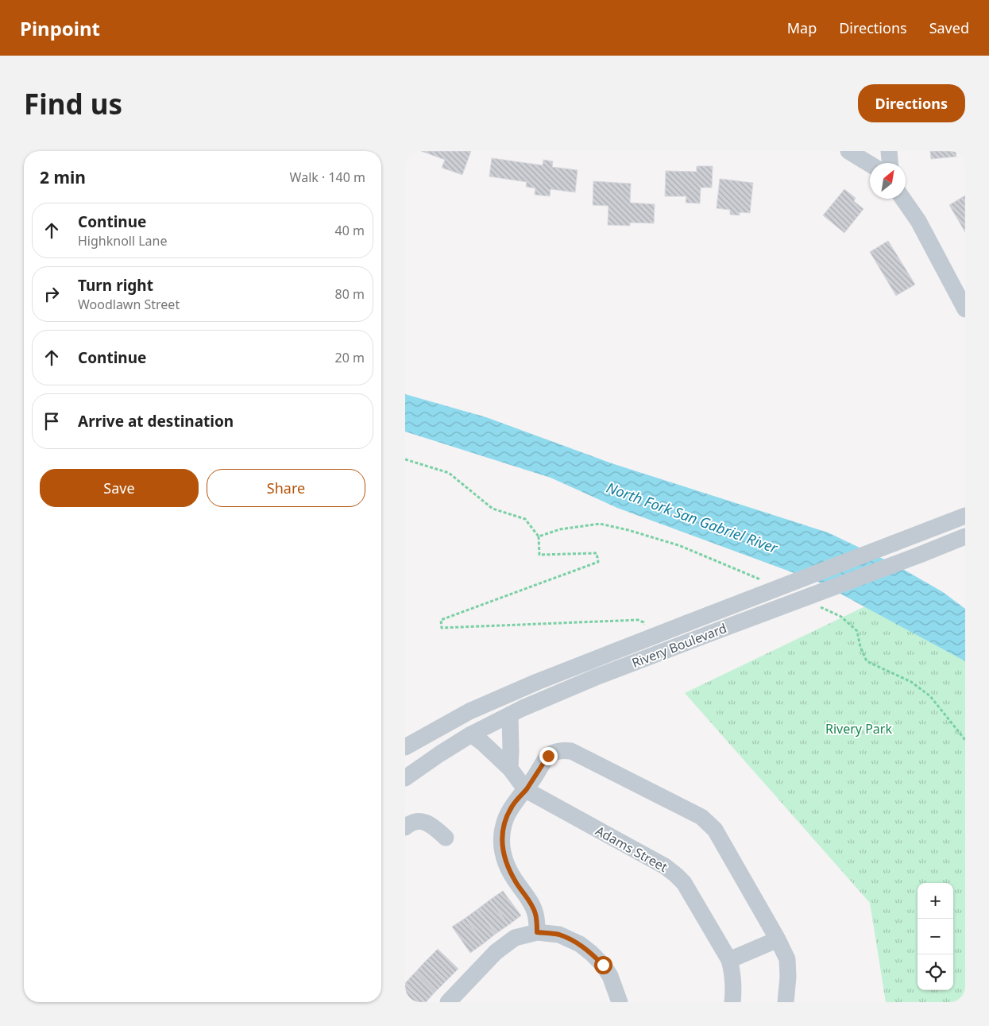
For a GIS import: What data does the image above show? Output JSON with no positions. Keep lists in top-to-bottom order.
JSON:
{
  "streets": {
    "street": ["Rivery Boulevard", "Adams Street"]
  },
  "crossings": [
    ["Rivery Boulevard", "Adams Street"]
  ],
  "water": ["North Fork San Gabriel River"],
  "parks": ["Rivery Park"],
  "north": "top right",
  "page": {
    "header": "Pinpoint",
    "nav": ["Map", "Directions", "Saved"],
    "buttons": [
      "Directions",
      ["Save", "Share"]
    ],
    "title": "Find us",
    "heading": ["2 min", "Walk · 140 m"],
    "list": [
      ["Continue", "Highknoll Lane", "40 m"],
      ["Turn right", "Woodlawn Street", "80 m"],
      ["Continue", "20 m"],
      "Arrive at destination"
    ],
    "map_buttons": ["+", "−"]
  }
}
